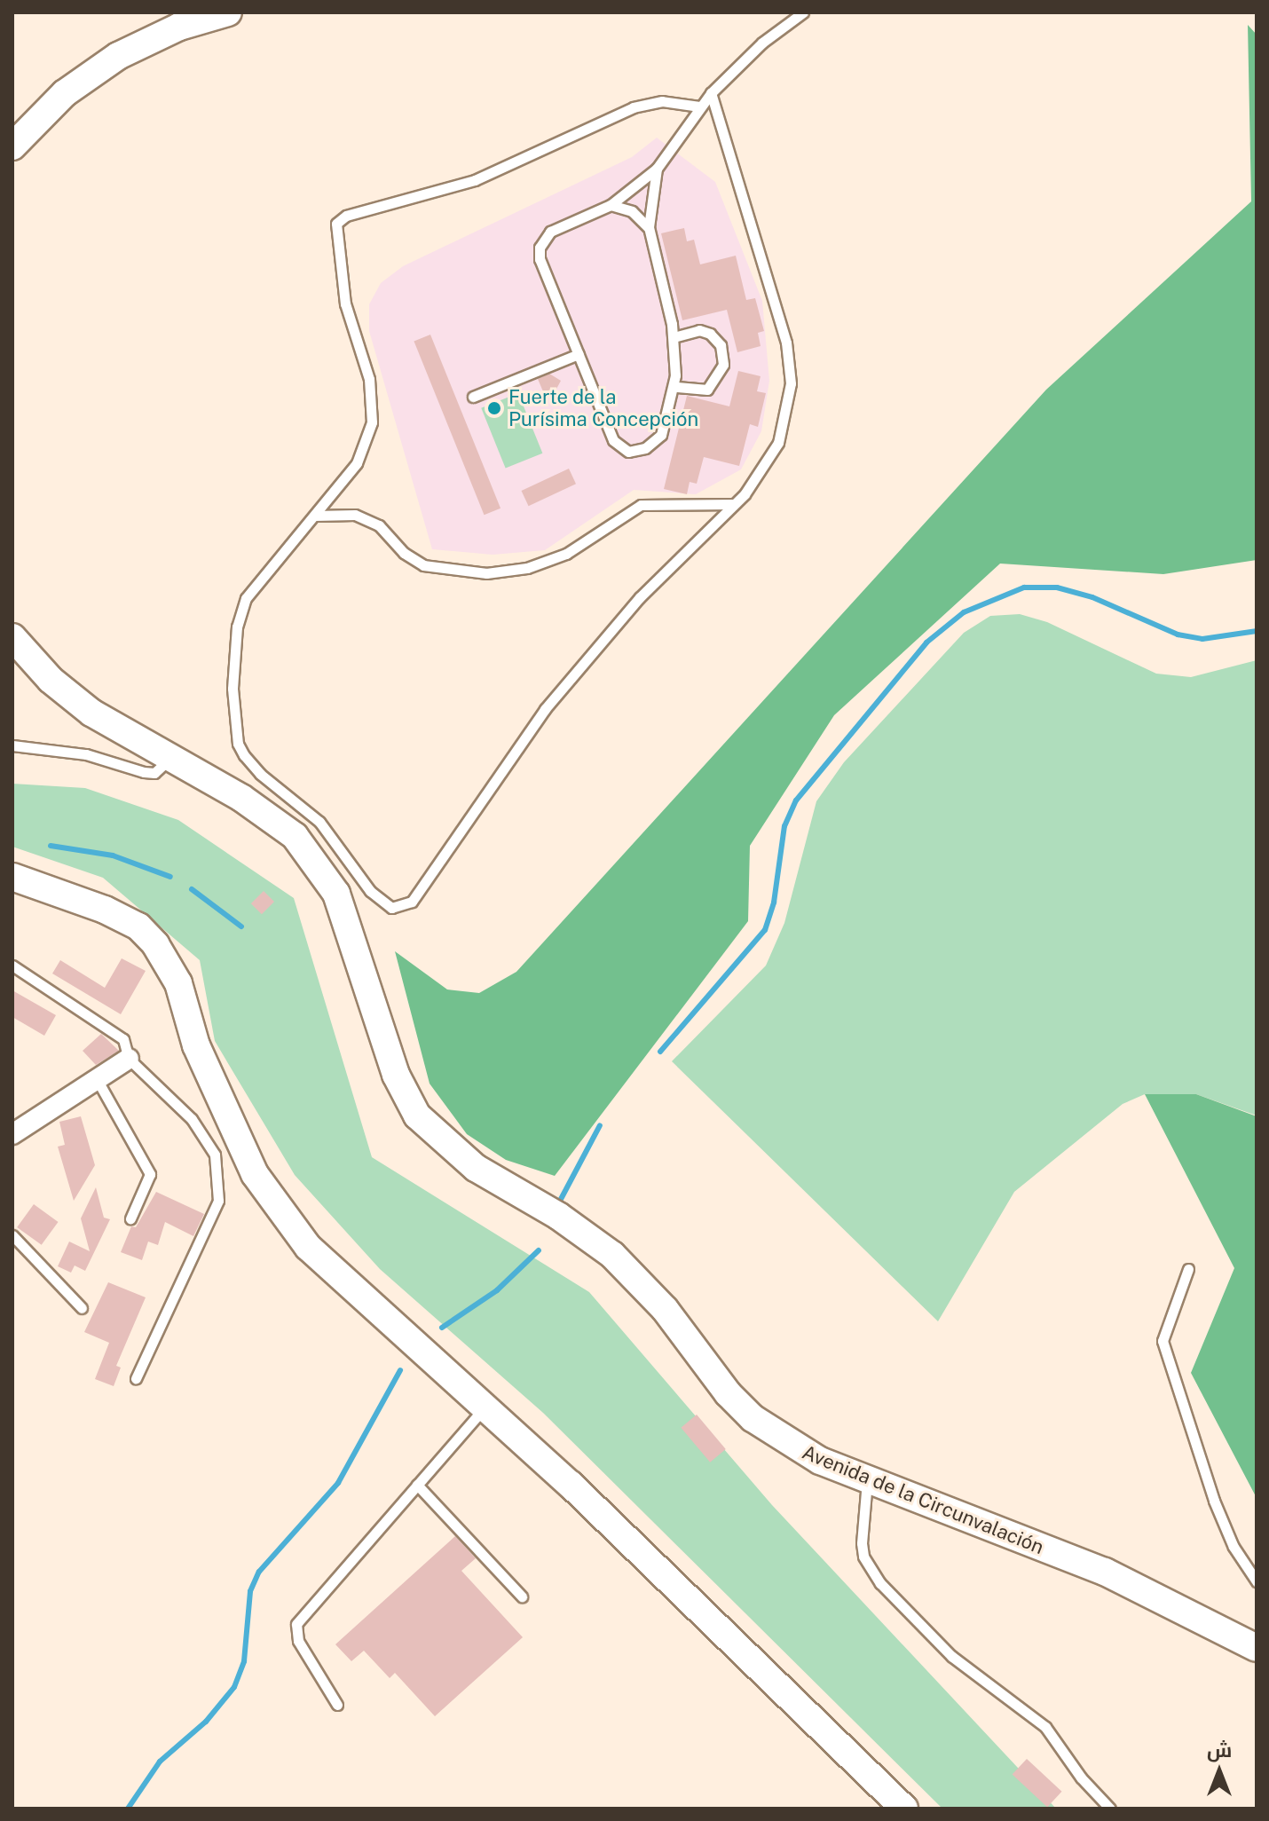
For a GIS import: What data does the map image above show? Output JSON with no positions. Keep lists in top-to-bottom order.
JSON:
{
  "streets": {
    "main road": ["Avenida de la Circunvalación"]
  },
  "places": ["Fuerte de la Purísima Concepción"],
  "north": "top"
}
